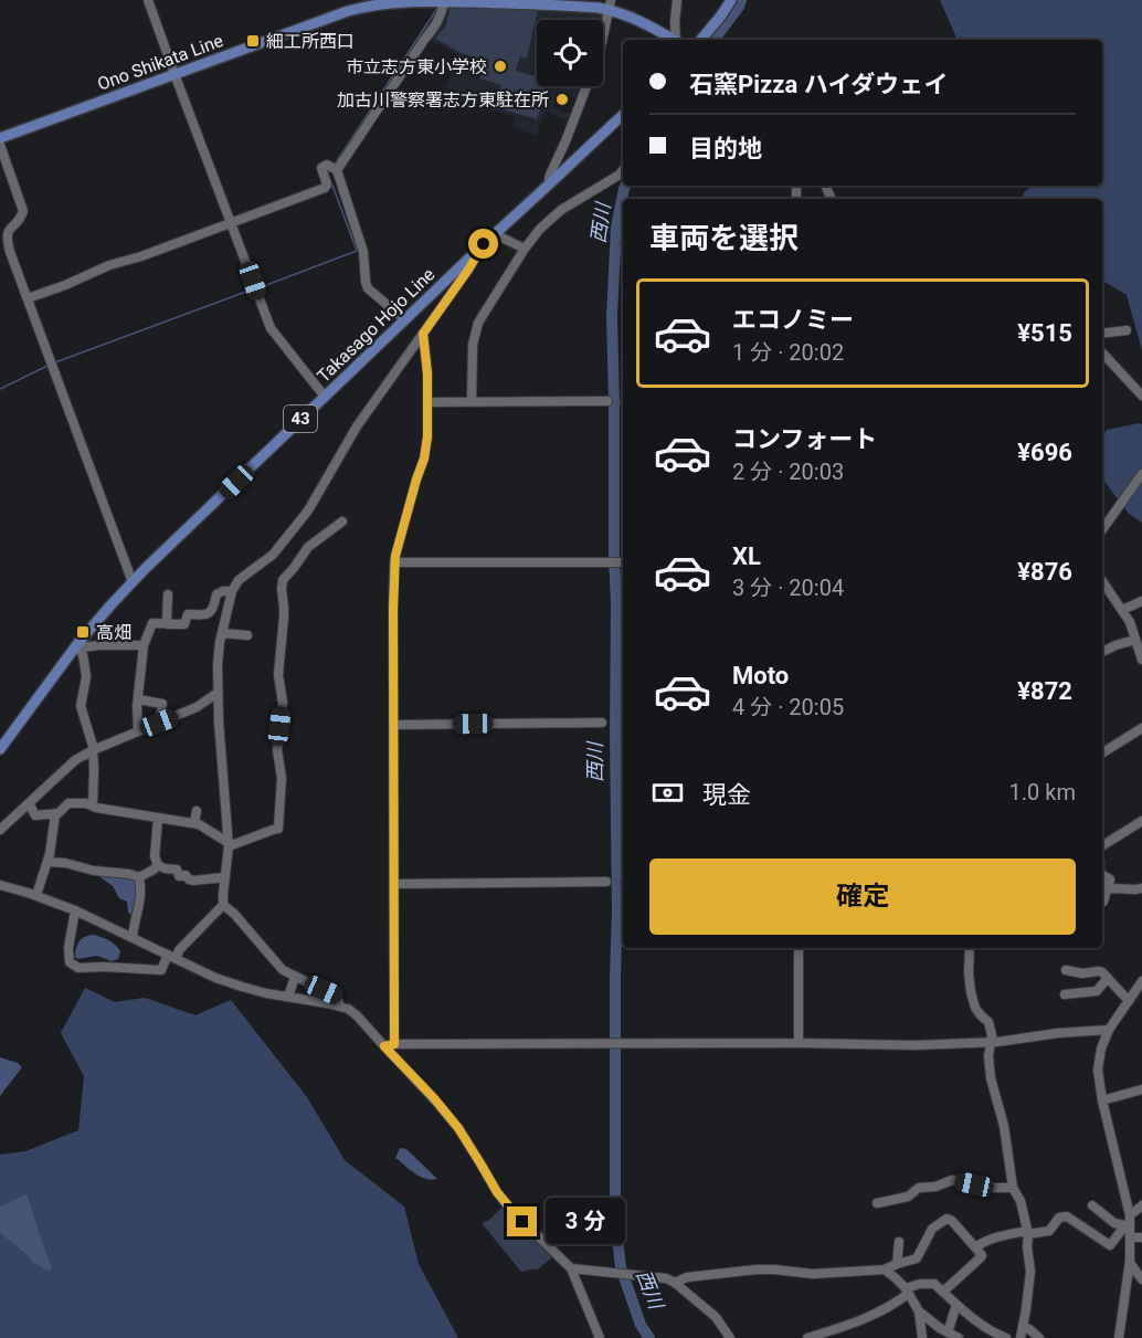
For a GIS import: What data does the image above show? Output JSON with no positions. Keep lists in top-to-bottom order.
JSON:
{
  "streets": {
    "main road": ["Ono Shikata Line", "Takasago Hojo Line", "43"]
  },
  "water": ["西川"],
  "places": {
    "transit": ["細工所西口", "高畑"],
    "other": ["市立志方東小学校", "加古川警察署志方東駐在所"]
  },
  "page": {
    "banner": ["石窯Pizza ハイダウェイ", "目的地"],
    "heading": "車両を選択",
    "list": [
      {
        "name": "エコノミー",
        "note": "1 分 · 20:02",
        "value": "¥515"
      },
      {
        "name": "コンフォート",
        "note": "2 分 · 20:03",
        "value": "¥696"
      },
      {
        "name": "XL",
        "note": "3 分 · 20:04",
        "value": "¥876"
      },
      {
        "name": "Moto",
        "note": "4 分 · 20:05",
        "value": "¥872"
      }
    ],
    "pay": ["現金", "1.0 km"],
    "buttons": "確定",
    "bubble": "3 分"
  }
}
